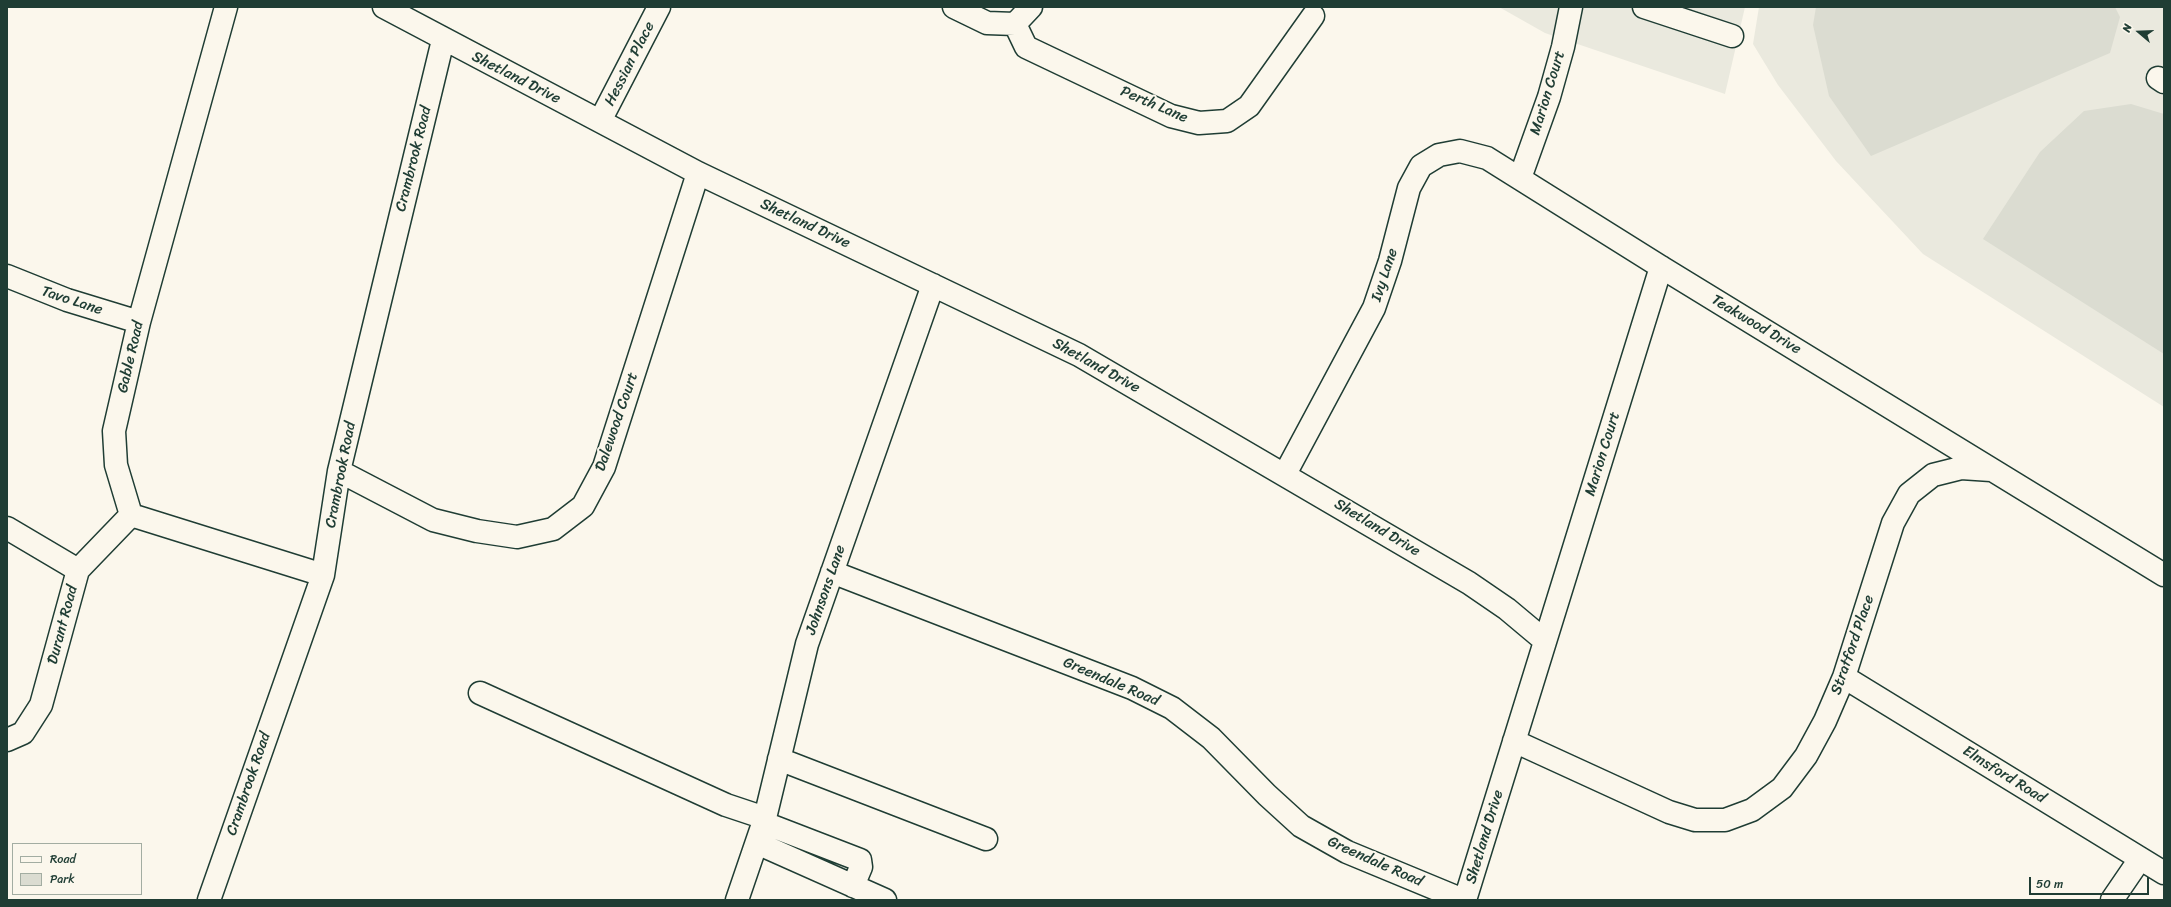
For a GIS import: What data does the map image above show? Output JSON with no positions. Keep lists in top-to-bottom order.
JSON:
{
  "streets": {
    "street": [
      "Hessian Place",
      "Shetland Drive",
      "Marion Court",
      "Perth Lane",
      "Crambrook Road",
      "Ivy Lane",
      "Tavo Lane",
      "Teakwood Drive",
      "Gable Road",
      "Dalewood Court",
      "Johnsons Lane",
      "Durant Road",
      "Stratford Place",
      "Greendale Road",
      "Elmsford Road"
    ]
  },
  "crossings": [
    ["Hessian Place", "Shetland Drive"],
    ["Shetland Drive", "Marion Court"],
    ["Shetland Drive", "Crambrook Road"],
    ["Shetland Drive", "Ivy Lane"],
    ["Shetland Drive", "Dalewood Court"],
    ["Shetland Drive", "Johnsons Lane"],
    ["Shetland Drive", "Stratford Place"],
    ["Shetland Drive", "Greendale Road"],
    ["Marion Court", "Ivy Lane"],
    ["Marion Court", "Teakwood Drive"],
    ["Crambrook Road", "Dalewood Court"],
    ["Ivy Lane", "Teakwood Drive"],
    ["Tavo Lane", "Gable Road"],
    ["Teakwood Drive", "Stratford Place"],
    ["Gable Road", "Durant Road"],
    ["Johnsons Lane", "Greendale Road"],
    ["Stratford Place", "Elmsford Road"]
  ],
  "legend": ["Road", "Park"],
  "scale_bar": "50 m",
  "north": "left"
}
